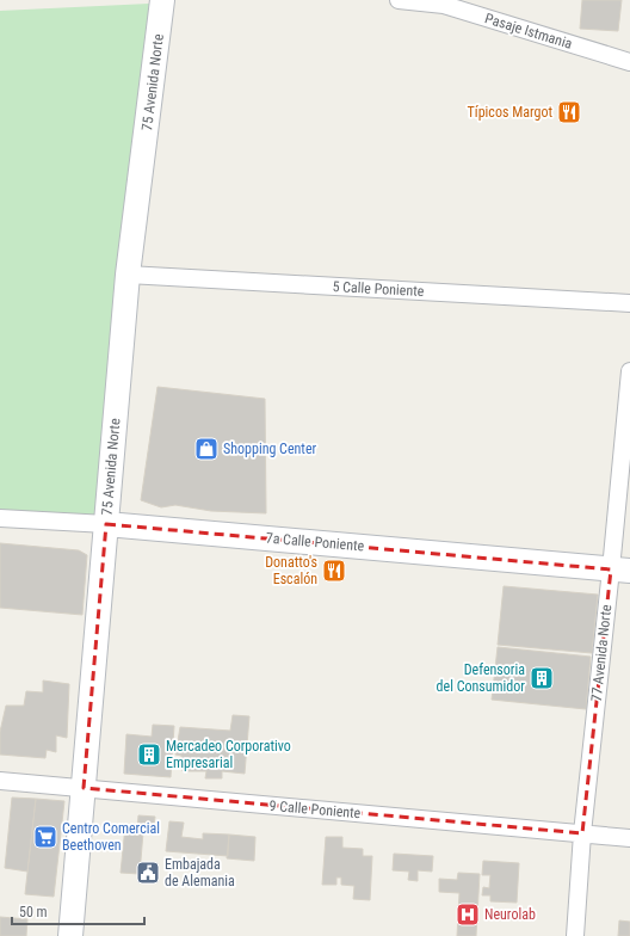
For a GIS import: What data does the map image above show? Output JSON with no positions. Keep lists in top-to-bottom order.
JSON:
{
  "streets": {
    "main road": ["75 Avenida Norte", "7a Calle Poniente"],
    "street": [
      "Pasaje Istmania",
      "5 Calle Poniente",
      "77 Avenida Norte",
      "9 Calle Poniente"
    ]
  },
  "crossings": [
    ["75 Avenida Norte", "5 Calle Poniente"],
    ["75 Avenida Norte", "7a Calle Poniente"],
    ["75 Avenida Norte", "9 Calle Poniente"],
    ["7a Calle Poniente", "77 Avenida Norte"],
    ["77 Avenida Norte", "9 Calle Poniente"]
  ],
  "places": {
    "restaurant": ["Típicos Margot", "Donatto's Escalón"],
    "shop": ["Shopping Center"],
    "building": ["Defensoria del Consumidor", "Mercadeo Corporativo Empresarial"],
    "supermarket": ["Centro Comercial Beethoven"],
    "public building": ["Embajada de Alemania"],
    "hospital": ["Neurolab"]
  },
  "scale_bar": "50 m"
}
